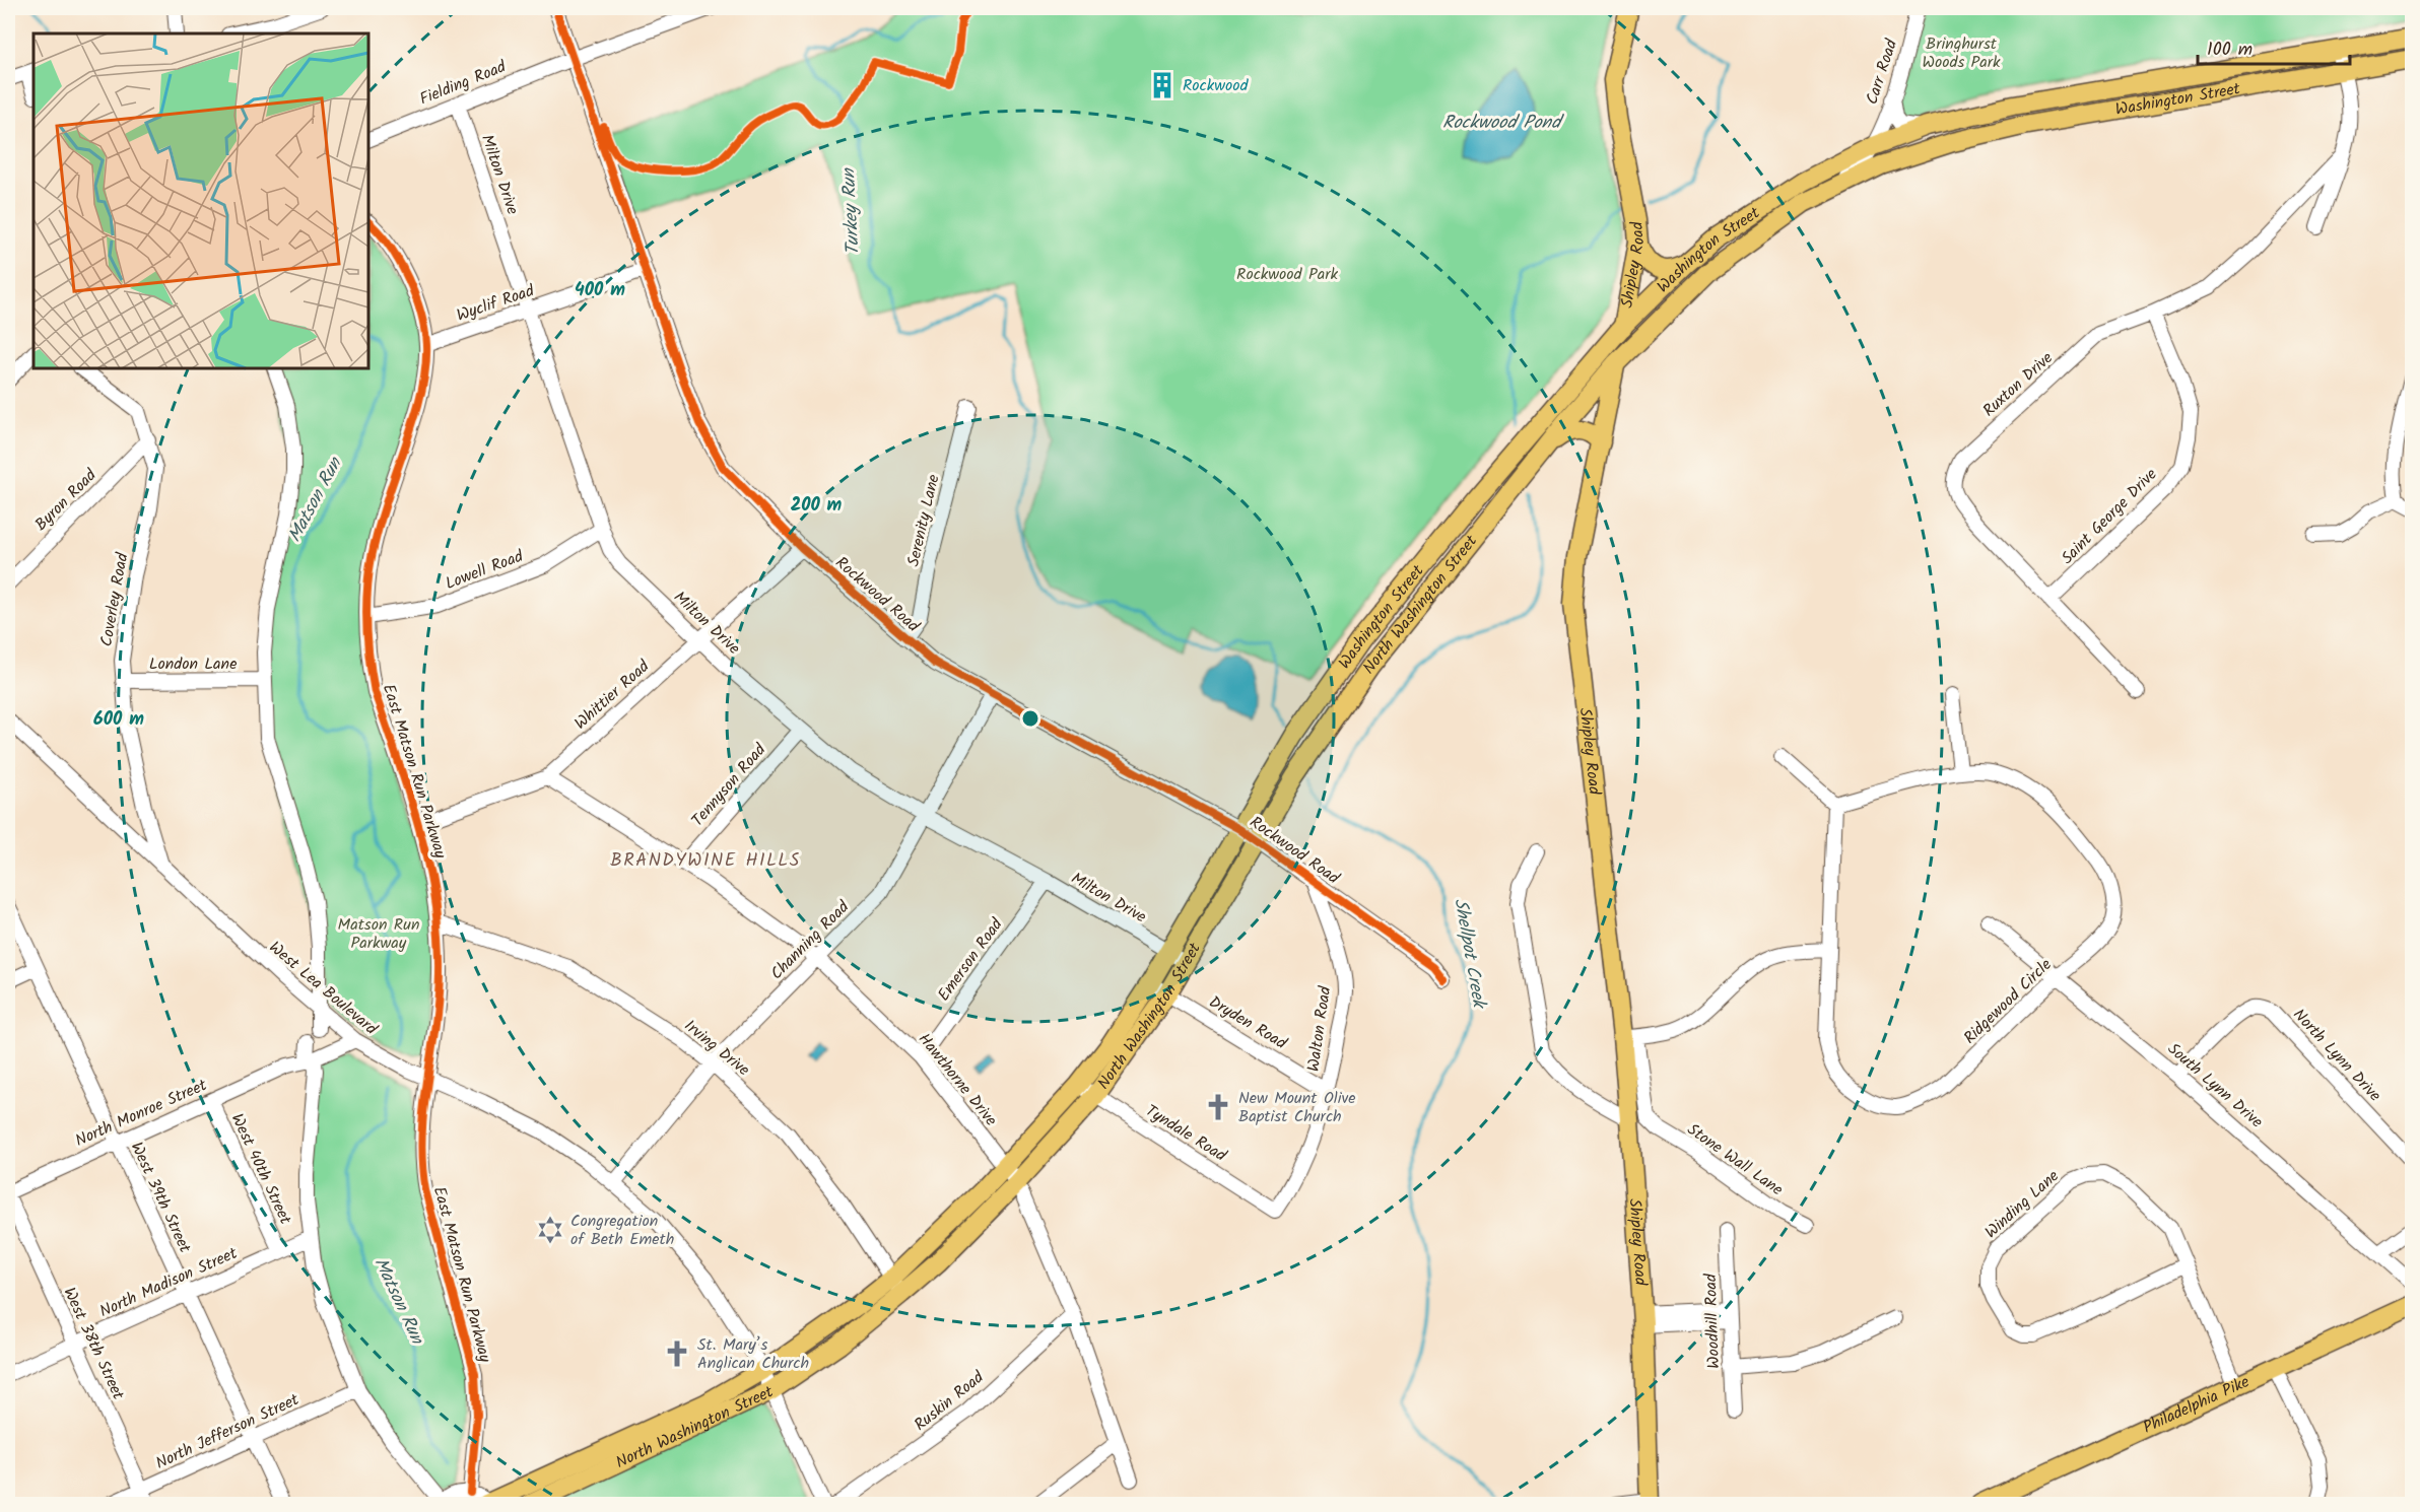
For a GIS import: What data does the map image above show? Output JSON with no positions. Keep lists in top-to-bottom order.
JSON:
{
  "streets": {
    "main road": [
      "Washington Street",
      "Shipley Road",
      "North Washington Street",
      "Philadelphia Pike"
    ],
    "street": [
      "Carr Road",
      "Fielding Road",
      "Milton Drive",
      "Wyclif Road",
      "Ruxton Drive",
      "Byron Road",
      "Saint George Drive",
      "Serenity Lane",
      "Lowell Road",
      "Rockwood Road",
      "Coverley Road",
      "London Lane",
      "Whittier Road",
      "East Matson Run Parkway",
      "Tennyson Road",
      "Channing Road",
      "Emerson Road",
      "West Lea Boulevard",
      "Ridgewood Circle",
      "Dryden Road",
      "Walton Road",
      "Irving Drive",
      "North Lynn Drive",
      "Hawthorne Drive",
      "South Lynn Drive",
      "North Monroe Street",
      "Tyndale Road",
      "Stone Wall Lane",
      "West 40th Street",
      "West 39th Street",
      "Winding Lane",
      "North Madison Street",
      "Woodhill Road",
      "West 38th Street",
      "Ruskin Road",
      "North Jefferson Street"
    ]
  },
  "crossings": [
    ["Carr Road", "Washington Street"],
    ["Fielding Road", "Milton Drive"],
    ["Fielding Road", "Rockwood Road"],
    ["Washington Street", "Shipley Road"],
    ["Washington Street", "Rockwood Road"],
    ["Washington Street", "North Washington Street"],
    ["Milton Drive", "Wyclif Road"],
    ["Milton Drive", "Lowell Road"],
    ["Milton Drive", "North Washington Street"],
    ["Milton Drive", "Whittier Road"],
    ["Milton Drive", "Tennyson Road"],
    ["Milton Drive", "Channing Road"],
    ["Milton Drive", "Emerson Road"],
    ["Shipley Road", "North Washington Street"],
    ["Shipley Road", "Stone Wall Lane"],
    ["Wyclif Road", "Rockwood Road"],
    ["Wyclif Road", "East Matson Run Parkway"],
    ["Ruxton Drive", "Saint George Drive"],
    ["Byron Road", "Coverley Road"],
    ["Serenity Lane", "Rockwood Road"],
    ["Lowell Road", "East Matson Run Parkway"],
    ["Rockwood Road", "North Washington Street"],
    ["Rockwood Road", "Whittier Road"],
    ["Rockwood Road", "Channing Road"],
    ["Rockwood Road", "Walton Road"],
    ["Coverley Road", "London Lane"],
    ["Coverley Road", "West Lea Boulevard"],
    ["North Washington Street", "West Lea Boulevard"],
    ["North Washington Street", "Dryden Road"],
    ["North Washington Street", "Irving Drive"],
    ["North Washington Street", "Hawthorne Drive"],
    ["North Washington Street", "Tyndale Road"],
    ["Whittier Road", "East Matson Run Parkway"],
    ["Whittier Road", "Hawthorne Drive"],
    ["East Matson Run Parkway", "West Lea Boulevard"],
    ["East Matson Run Parkway", "Irving Drive"],
    ["Tennyson Road", "Hawthorne Drive"],
    ["Channing Road", "West Lea Boulevard"],
    ["Channing Road", "Irving Drive"],
    ["Channing Road", "Hawthorne Drive"],
    ["Emerson Road", "Hawthorne Drive"],
    ["Ridgewood Circle", "South Lynn Drive"],
    ["Dryden Road", "Walton Road"],
    ["Walton Road", "Tyndale Road"],
    ["North Lynn Drive", "South Lynn Drive"],
    ["Hawthorne Drive", "Ruskin Road"],
    ["North Monroe Street", "West 40th Street"],
    ["North Monroe Street", "West 39th Street"],
    ["North Monroe Street", "West 38th Street"],
    ["West 40th Street", "North Madison Street"],
    ["West 39th Street", "North Madison Street"],
    ["West 39th Street", "North Jefferson Street"],
    ["Winding Lane", "Philadelphia Pike"],
    ["North Madison Street", "West 38th Street"],
    ["West 38th Street", "North Jefferson Street"]
  ],
  "districts": ["BRANDYWINE HILLS"],
  "water": [
    "Rockwood Pond",
    "Turkey Run",
    "Matson Run",
    "Shellpot Creek"
  ],
  "parks": ["Bringhurst Woods Park", "Rockwood Park", "Matson Run Parkway"],
  "places": {
    "building": ["Rockwood"],
    "church": ["New Mount Olive Baptist Church", "St. Mary’s Anglican Church"],
    "synagogue": ["Congregation of Beth Emeth"]
  },
  "scale_bar": "100 m",
  "rings": ["400 m", "200 m", "600 m"]
}
